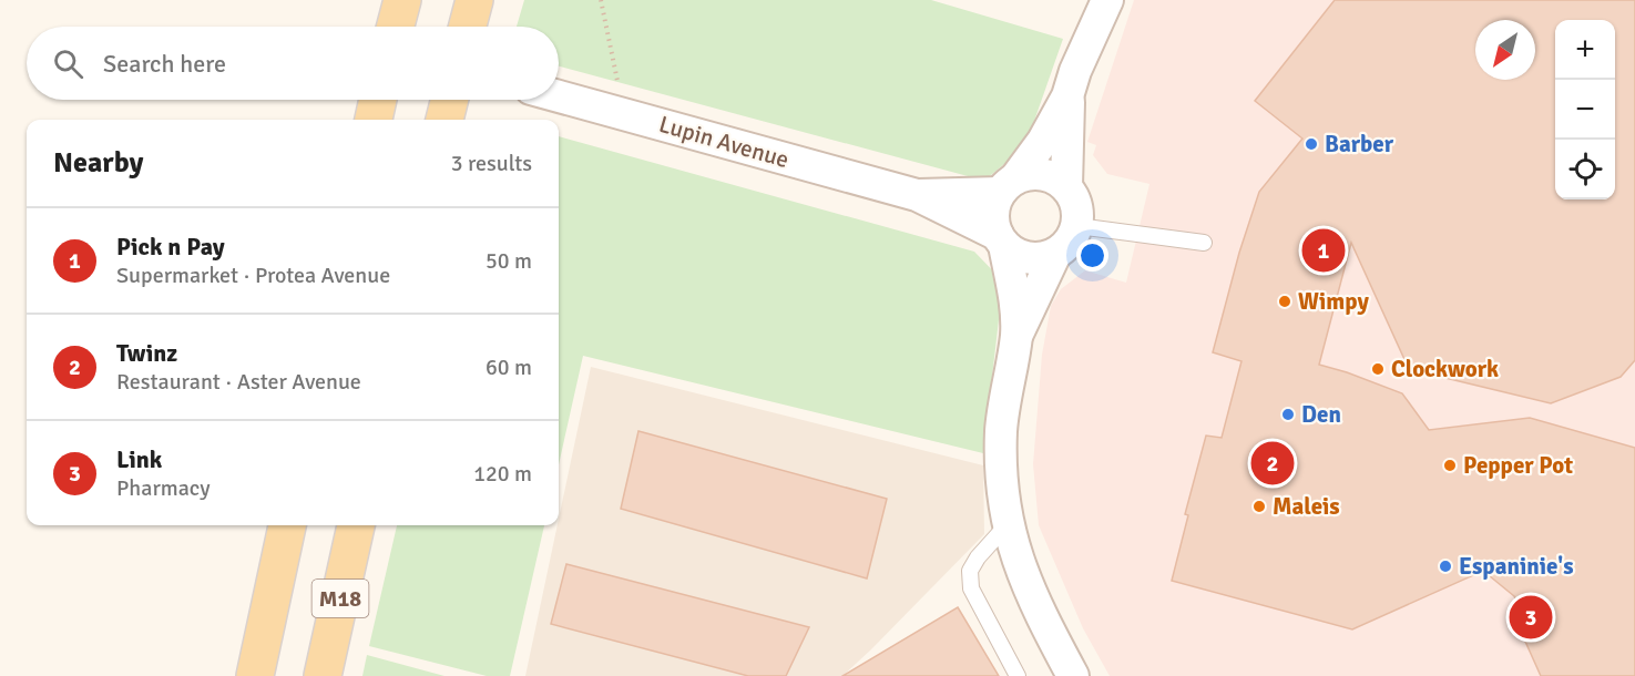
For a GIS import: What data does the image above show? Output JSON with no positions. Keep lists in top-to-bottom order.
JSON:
{
  "streets": {
    "main road": ["M18"],
    "street": ["Lupin Avenue"]
  },
  "places": [
    "Barber",
    "Wimpy",
    "Clockwork",
    "Den",
    "Pepper Pot",
    "Maleis",
    "Espaninie's"
  ],
  "north": "bottom left",
  "page": {
    "map_buttons": ["+", "−"],
    "search": "Search here",
    "heading": ["Nearby", "3 results"],
    "list": [
      {
        "mark": "1",
        "name": "Pick n Pay",
        "note": "Supermarket · Protea Avenue",
        "value": "50 m"
      },
      {
        "mark": "2",
        "name": "Twinz",
        "note": "Restaurant · Aster Avenue",
        "value": "60 m"
      },
      {
        "mark": "3",
        "name": "Link",
        "note": "Pharmacy",
        "value": "120 m"
      }
    ],
    "pins": ["1", "2", "3"]
  }
}
